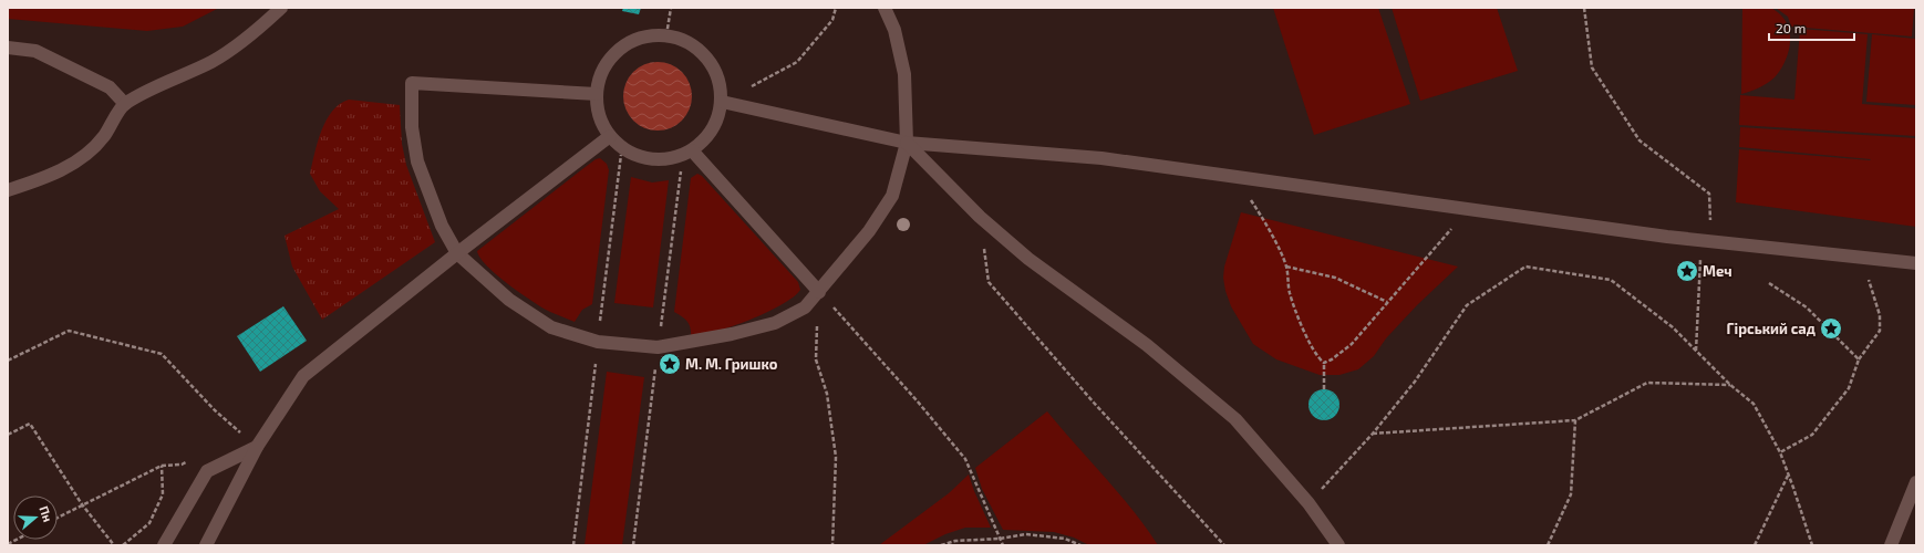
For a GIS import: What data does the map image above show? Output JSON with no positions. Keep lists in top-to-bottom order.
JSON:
{
  "places": {
    "place": ["Меч", "Гірський сад", "М. М. Гришко"]
  },
  "scale_bar": "20 m",
  "north": "right"
}
